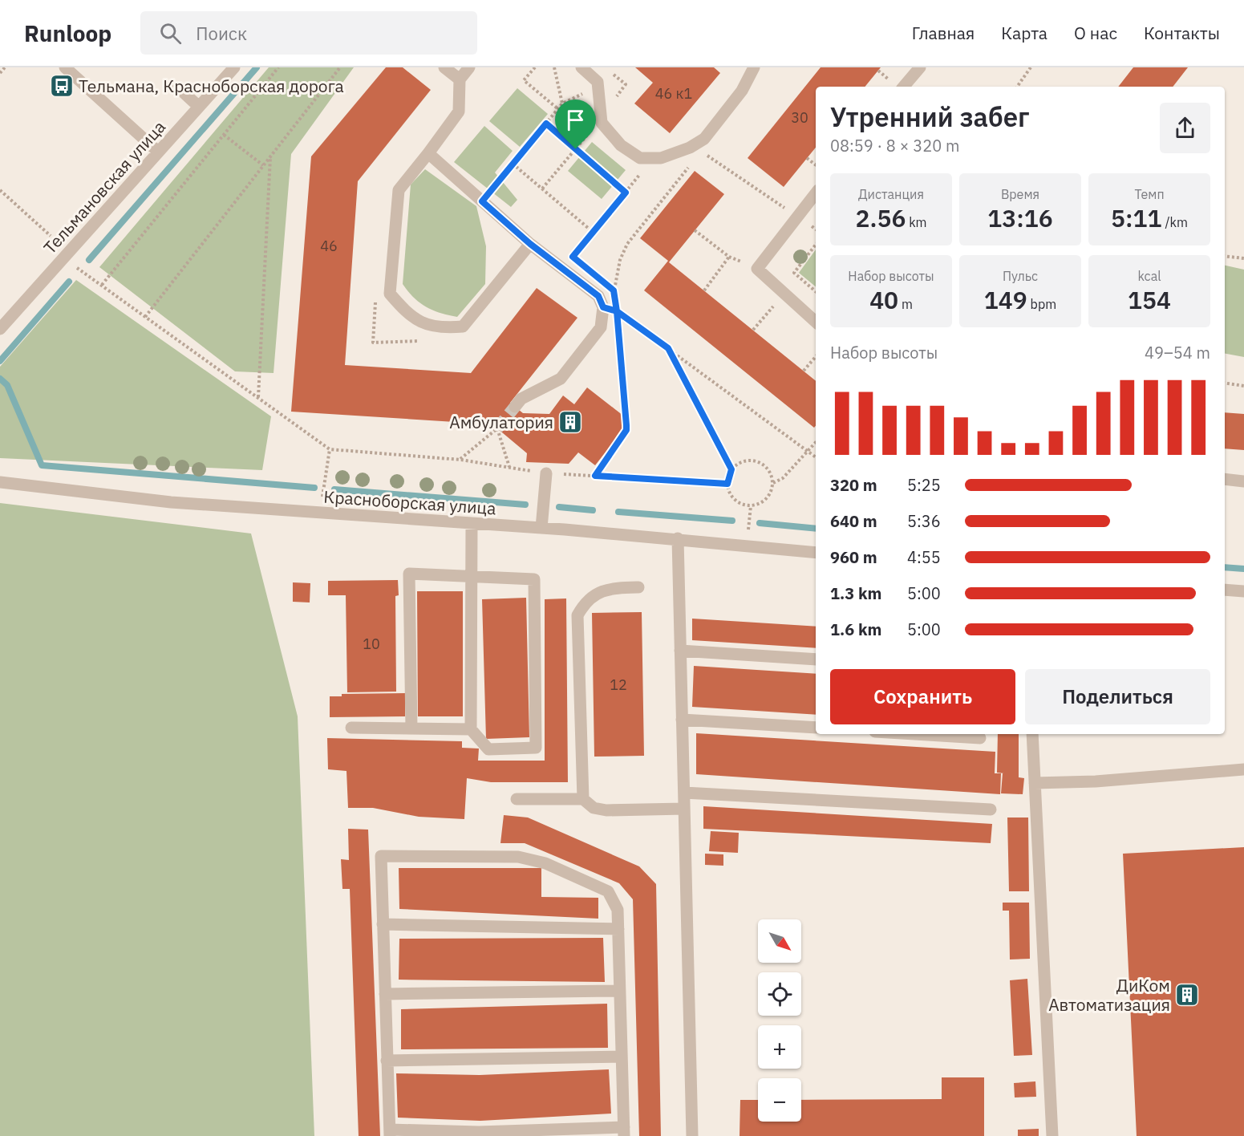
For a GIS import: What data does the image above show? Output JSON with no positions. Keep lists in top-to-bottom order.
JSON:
{
  "streets": {
    "street": ["Тельмановская улица", "Красноборская улица"]
  },
  "places": {
    "bus stop": ["Тельмана, Красноборская дорога"],
    "building": ["Амбулатория", "ДиКом Автоматизация"]
  },
  "house_numbers": [
    "46 к1",
    "30",
    "46",
    "10",
    "12"
  ],
  "north": "bottom right",
  "page": {
    "header": "Runloop",
    "search": "Поиск",
    "nav": [
      "Главная",
      "Карта",
      "О нас",
      "Контакты"
    ],
    "heading": ["Утренний забег", "08:59 · 8 × 320 m"],
    "stats": [
      ["Дистанция", "2.56 km"],
      ["Время", "13:16"],
      ["Темп", "5:11 /km"],
      ["Набор высоты", "40 m"],
      ["Пульс", "149 bpm"],
      ["kcal", "154"]
    ],
    "chart": ["Набор высоты", "49–54 m"],
    "list": [
      {
        "name": "320 m",
        "note": "5:25"
      },
      {
        "name": "640 m",
        "note": "5:36"
      },
      {
        "name": "960 m",
        "note": "4:55"
      },
      {
        "name": "1.3 km",
        "note": "5:00"
      },
      {
        "name": "1.6 km",
        "note": "5:00"
      }
    ],
    "buttons": ["Сохранить", "Поделиться"],
    "map_buttons": ["+", "−"]
  }
}
